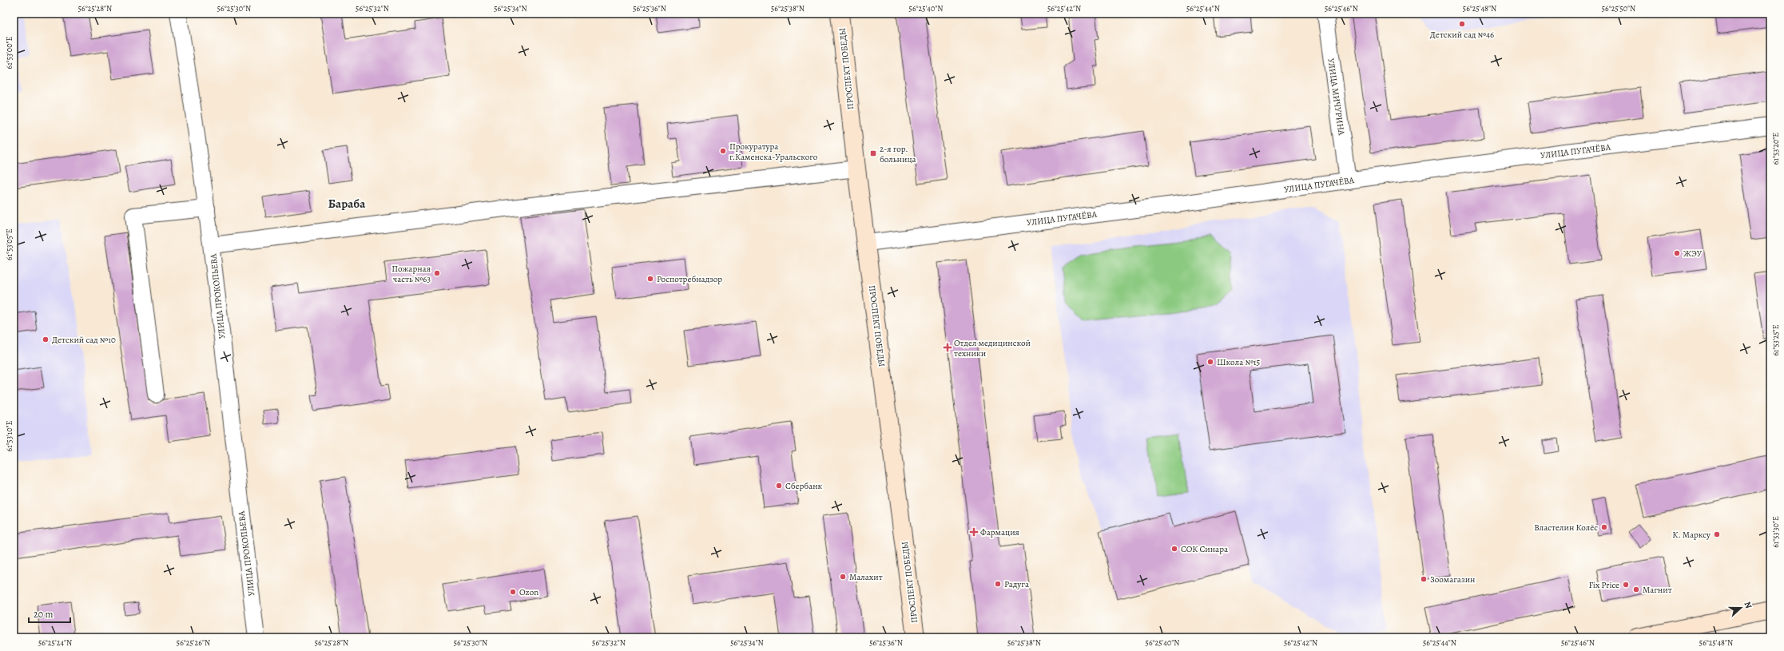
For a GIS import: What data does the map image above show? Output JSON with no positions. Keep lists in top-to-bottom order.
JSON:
{
  "streets": {
    "street": [
      "ПРОСПЕКТ ПОБЕДЫ",
      "УЛИЦА МИЧУРИНА",
      "УЛИЦА ПУГАЧЁВА",
      "УЛИЦА ПРОКОПЬЕВА"
    ]
  },
  "crossings": [
    ["ПРОСПЕКТ ПОБЕДЫ", "УЛИЦА ПУГАЧЁВА"],
    ["УЛИЦА МИЧУРИНА", "УЛИЦА ПУГАЧЁВА"]
  ],
  "districts": ["Бараба"],
  "places": {
    "other": [
      "Детский сад №46",
      "Прокуратура г.Каменска-Уральского",
      "ЖЭУ",
      "Пожарная часть №63",
      "Роспотребнадзор",
      "Детский сад №10",
      "Школа №15",
      "Сбербанк",
      "Властелин Колёс",
      "К. Марксу",
      "СОК Синара",
      "Малахит",
      "Зоомагазин",
      "Радуга",
      "Fix Price",
      "Магнит",
      "Ozon"
    ],
    "transit": ["2-я гор. больница"],
    "health": ["Отдел медицинской техники", "Фармация"]
  },
  "scale_bar": "20 m",
  "north": "right",
  "coordinates": [
    "56°25'28\"N",
    "56°25'30\"N",
    "56°25'32\"N",
    "56°25'34\"N",
    "56°25'36\"N",
    "56°25'38\"N",
    "56°25'40\"N",
    "56°25'42\"N",
    "56°25'44\"N",
    "56°25'46\"N",
    "56°25'48\"N",
    "56°25'50\"N",
    "61°53'00\"E",
    "61°53'20\"E",
    "61°53'05\"E",
    "61°53'25\"E",
    "61°53'10\"E",
    "61°53'30\"E",
    "56°25'24\"N",
    "56°25'26\"N"
  ]
}
